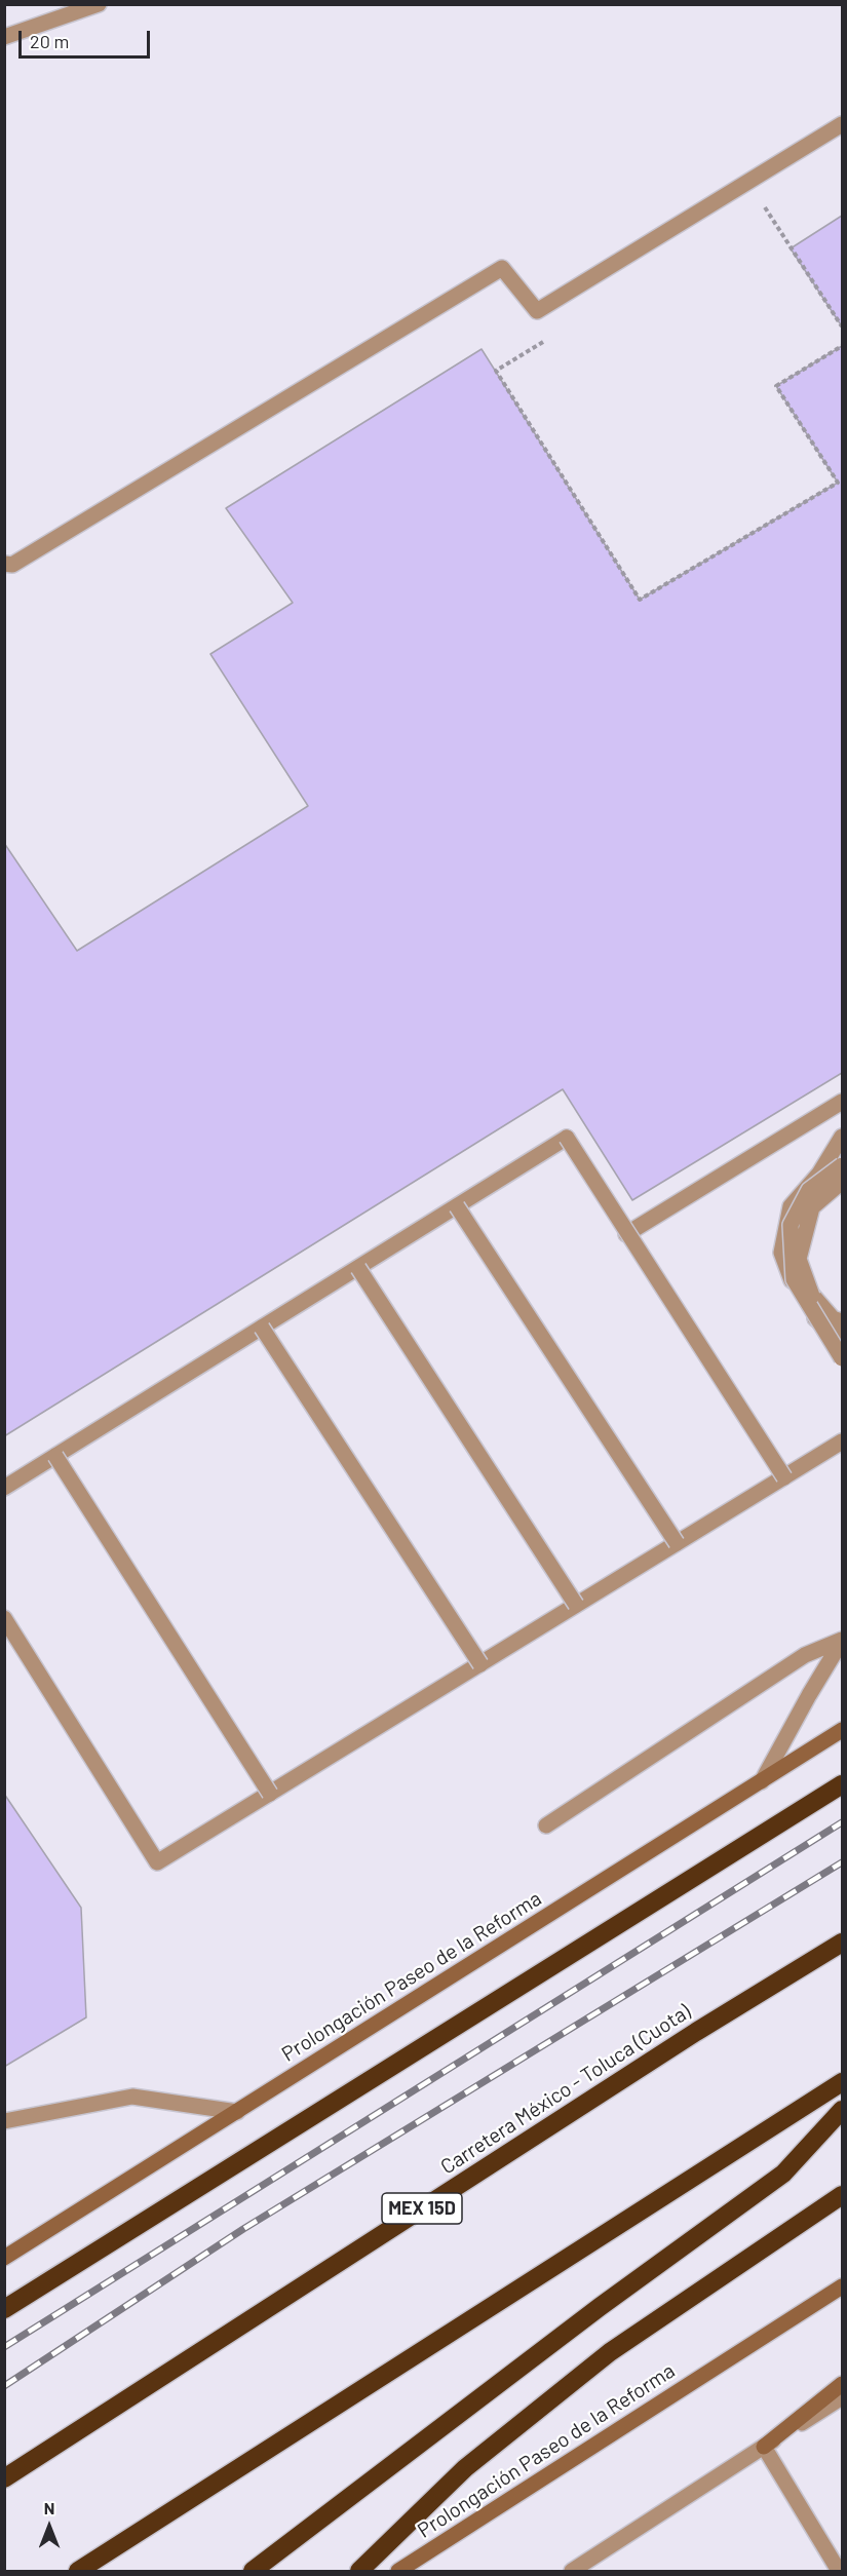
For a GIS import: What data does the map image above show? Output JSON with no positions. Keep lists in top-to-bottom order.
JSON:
{
  "streets": {
    "highway": ["Carretera México - Toluca (Cuota)", "MEX 15D"],
    "main road": ["Prolongación Paseo de la Reforma"]
  },
  "scale_bar": "20 m",
  "north": "top"
}
